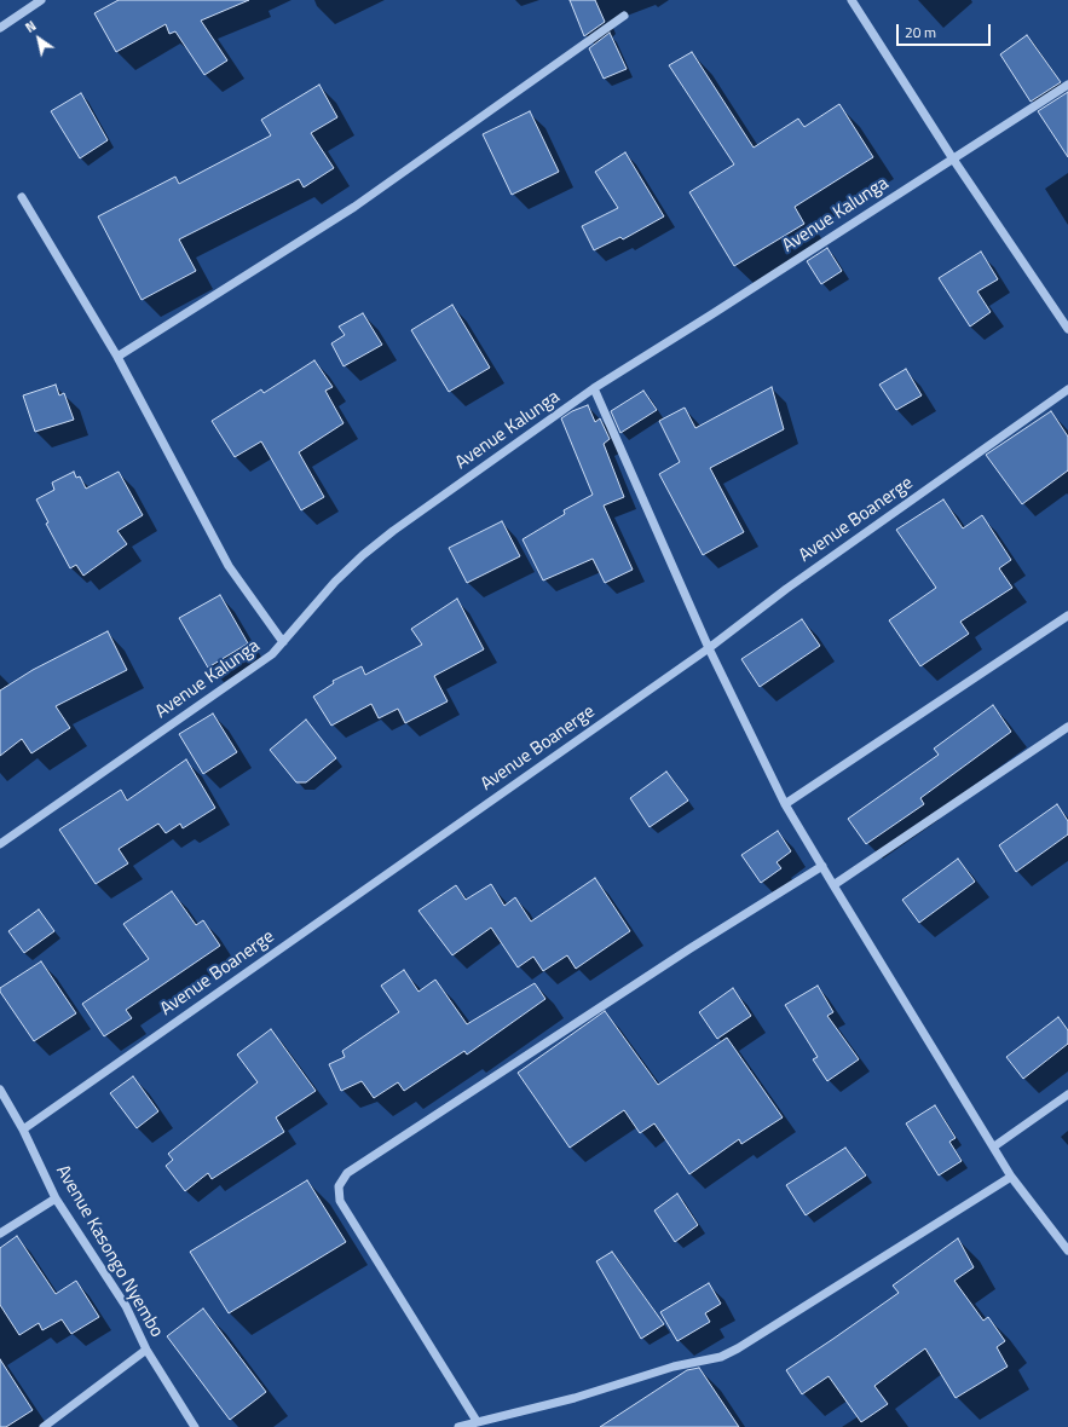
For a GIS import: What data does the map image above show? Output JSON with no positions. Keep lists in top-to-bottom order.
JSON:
{
  "streets": {
    "street": ["Avenue Kalunga", "Avenue Boanerge", "Avenue Kasongo Nyembo"]
  },
  "crossings": [
    ["Avenue Boanerge", "Avenue Kasongo Nyembo"]
  ],
  "scale_bar": "20 m",
  "north": "top left"
}
